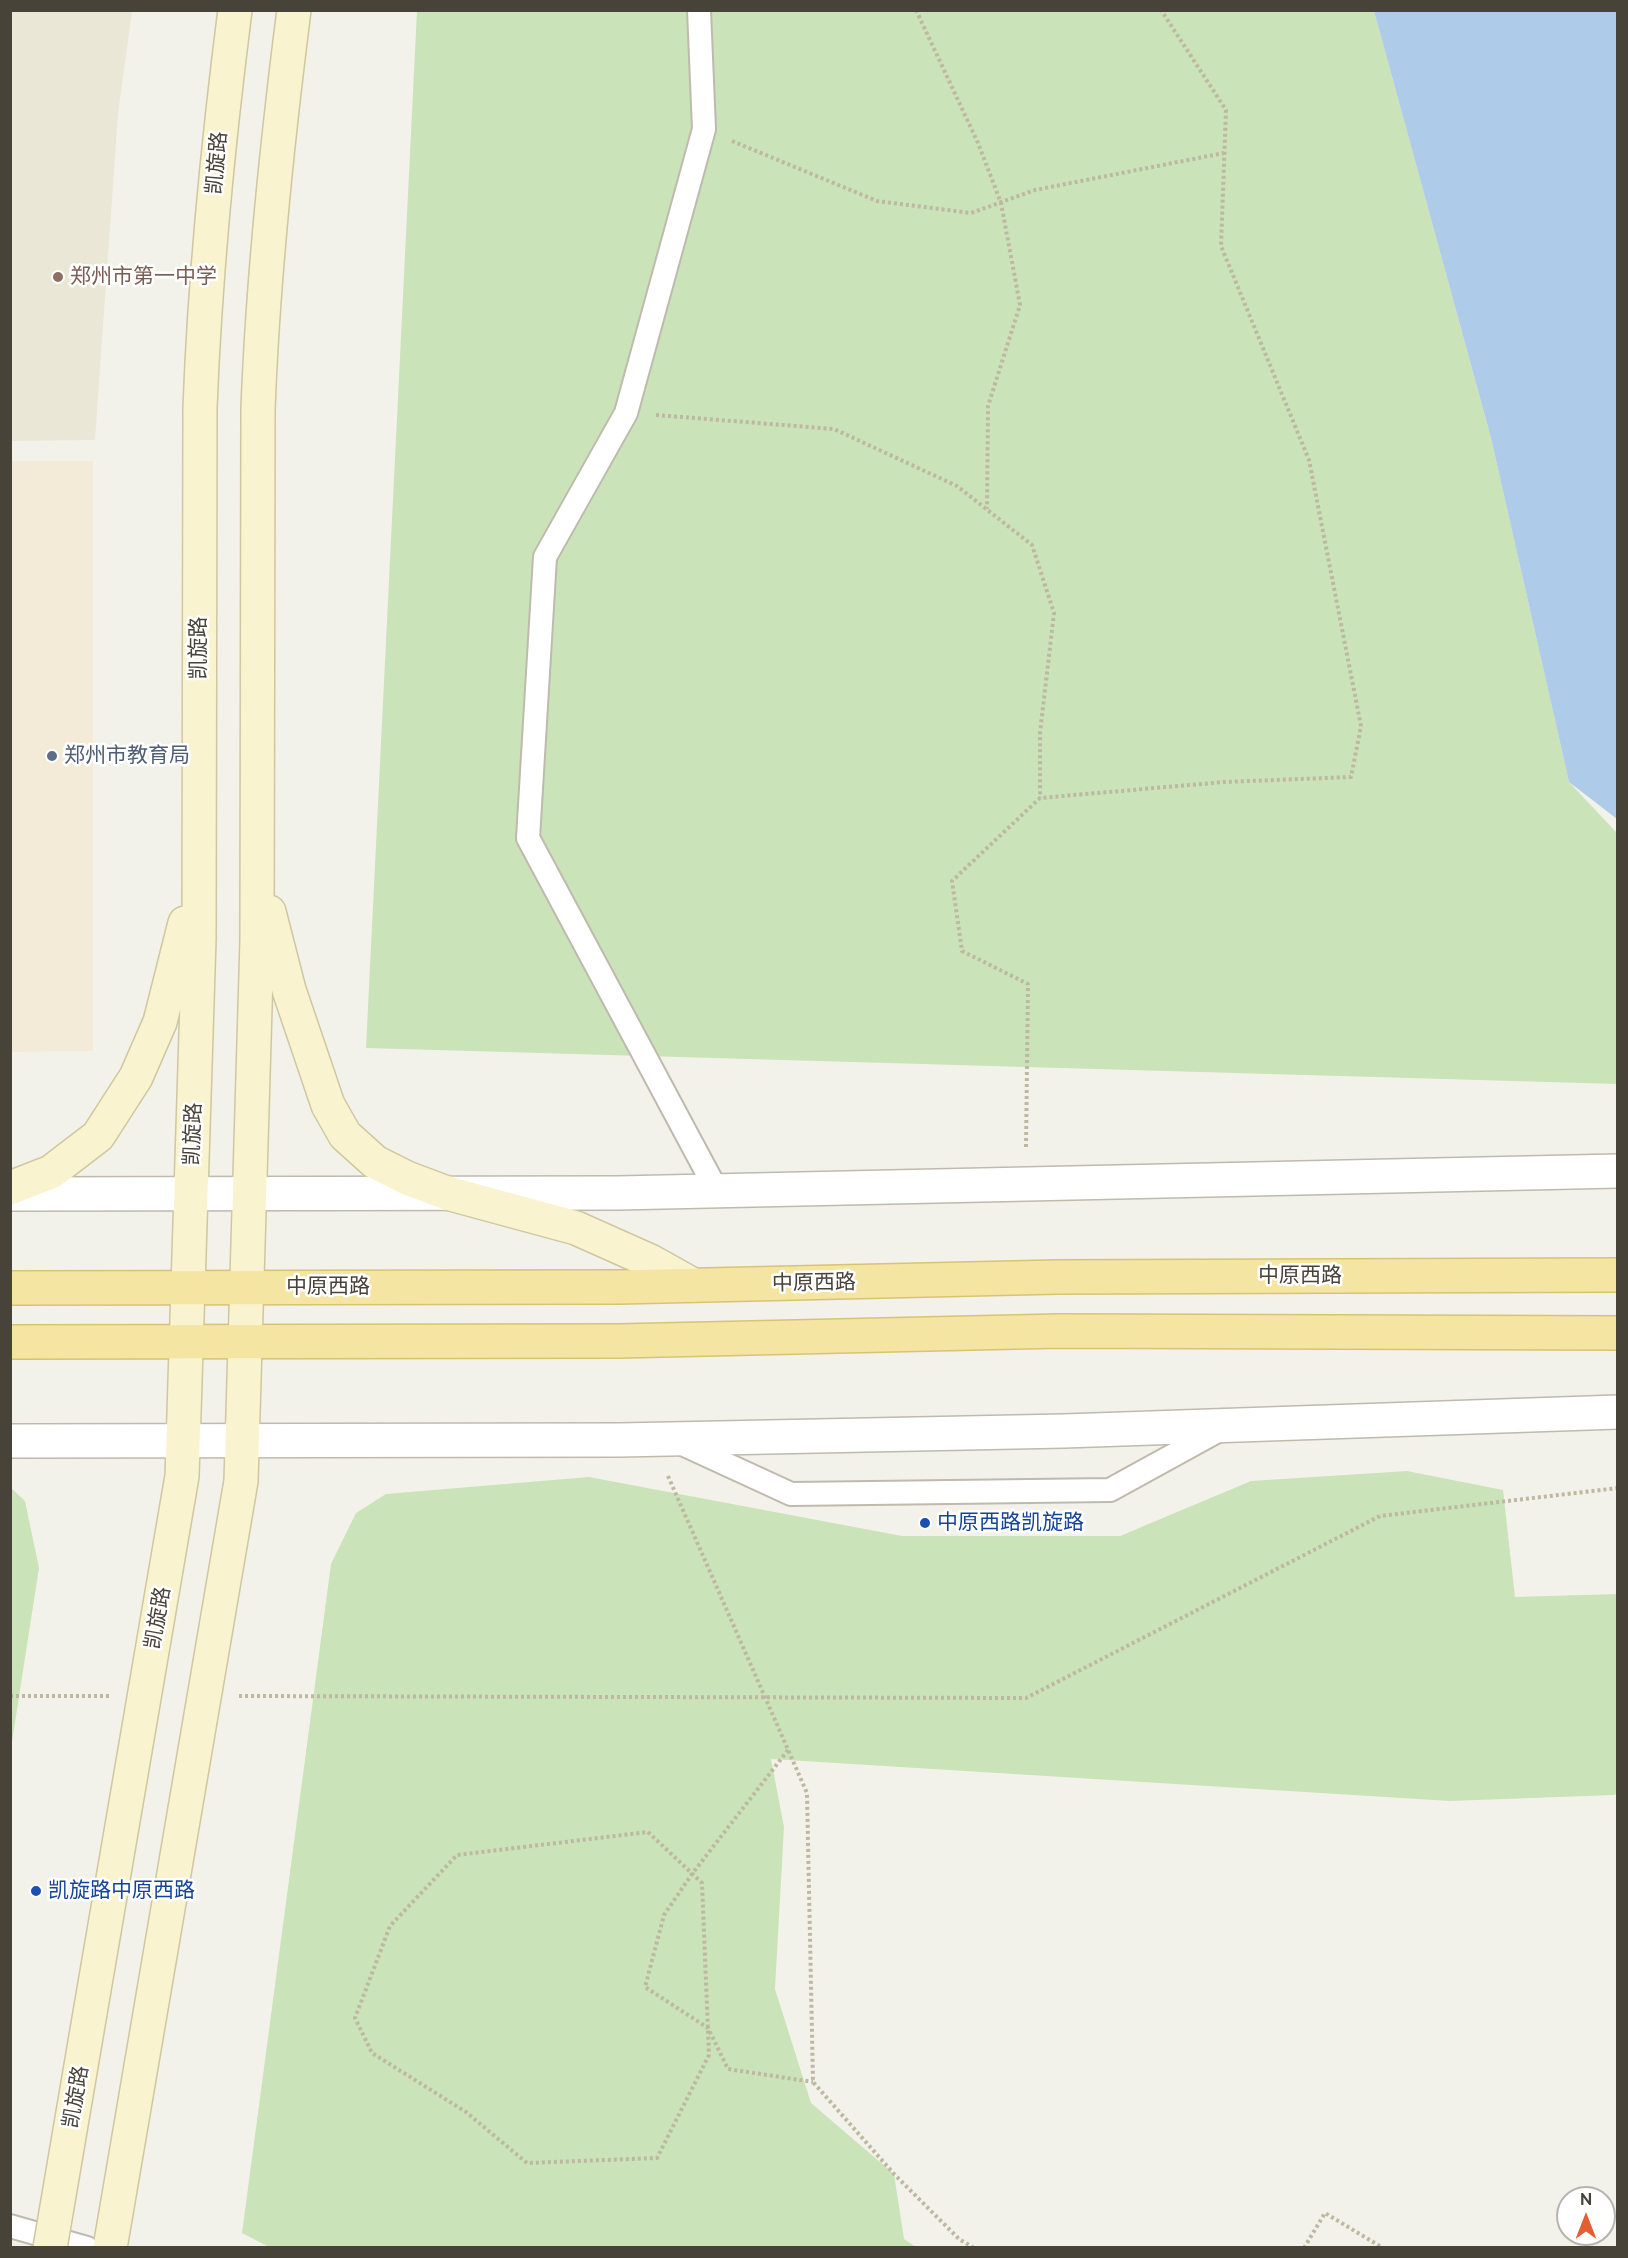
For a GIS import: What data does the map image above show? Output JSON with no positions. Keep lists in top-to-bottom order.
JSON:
{
  "streets": {
    "main road": ["凯旋路", "中原西路"]
  },
  "crossings": [
    ["凯旋路", "中原西路"]
  ],
  "places": [
    "郑州市第一中学",
    "郑州市教育局",
    "中原西路凯旋路",
    "凯旋路中原西路"
  ],
  "north": "top"
}
